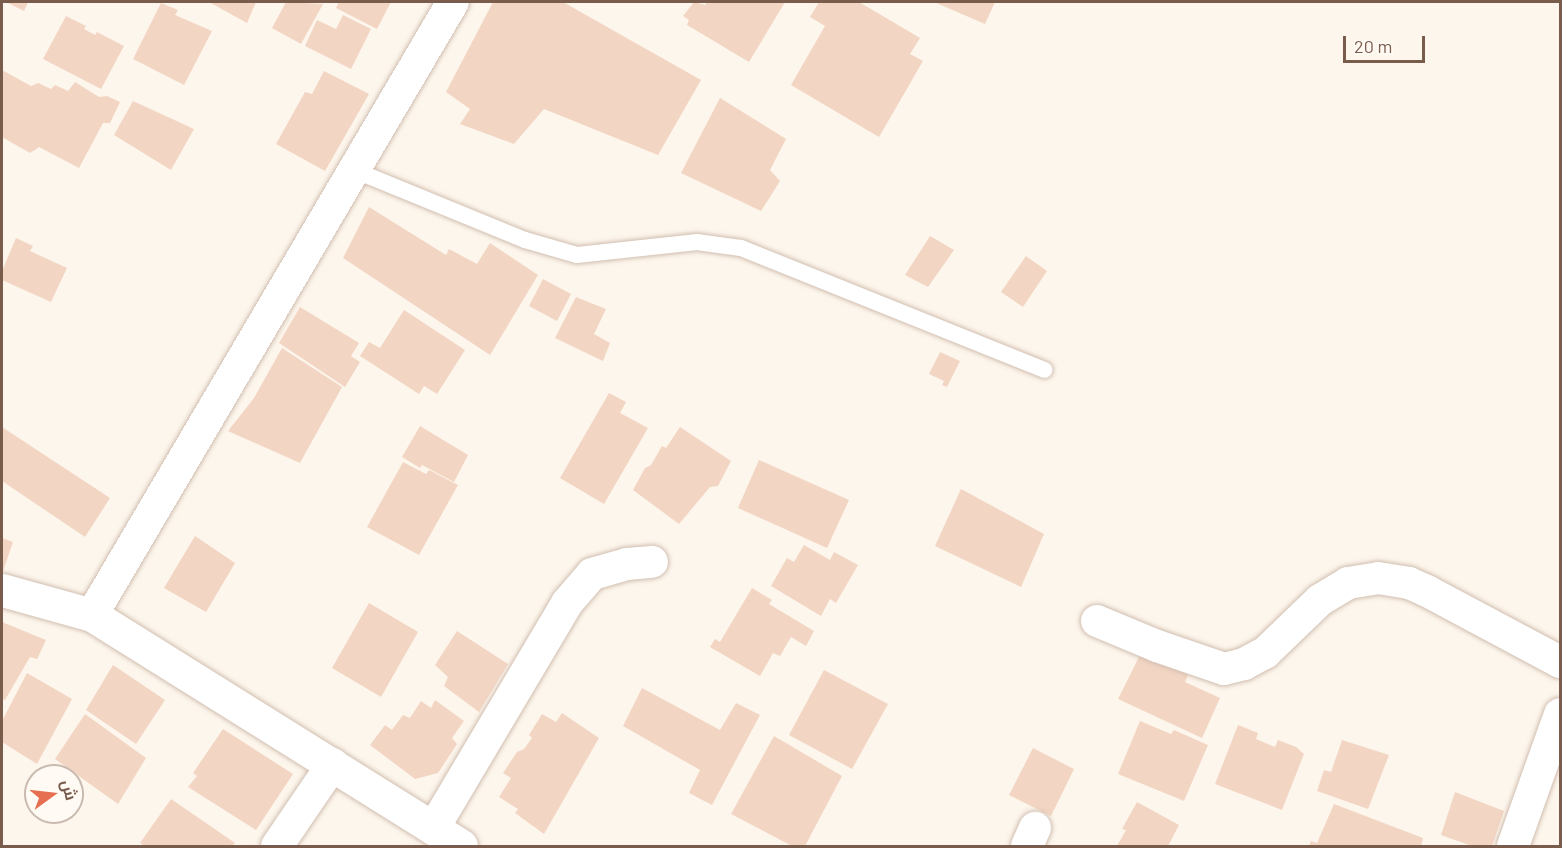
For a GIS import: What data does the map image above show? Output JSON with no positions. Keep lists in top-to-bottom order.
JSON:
{
  "scale_bar": "20 m",
  "north": "right"
}
